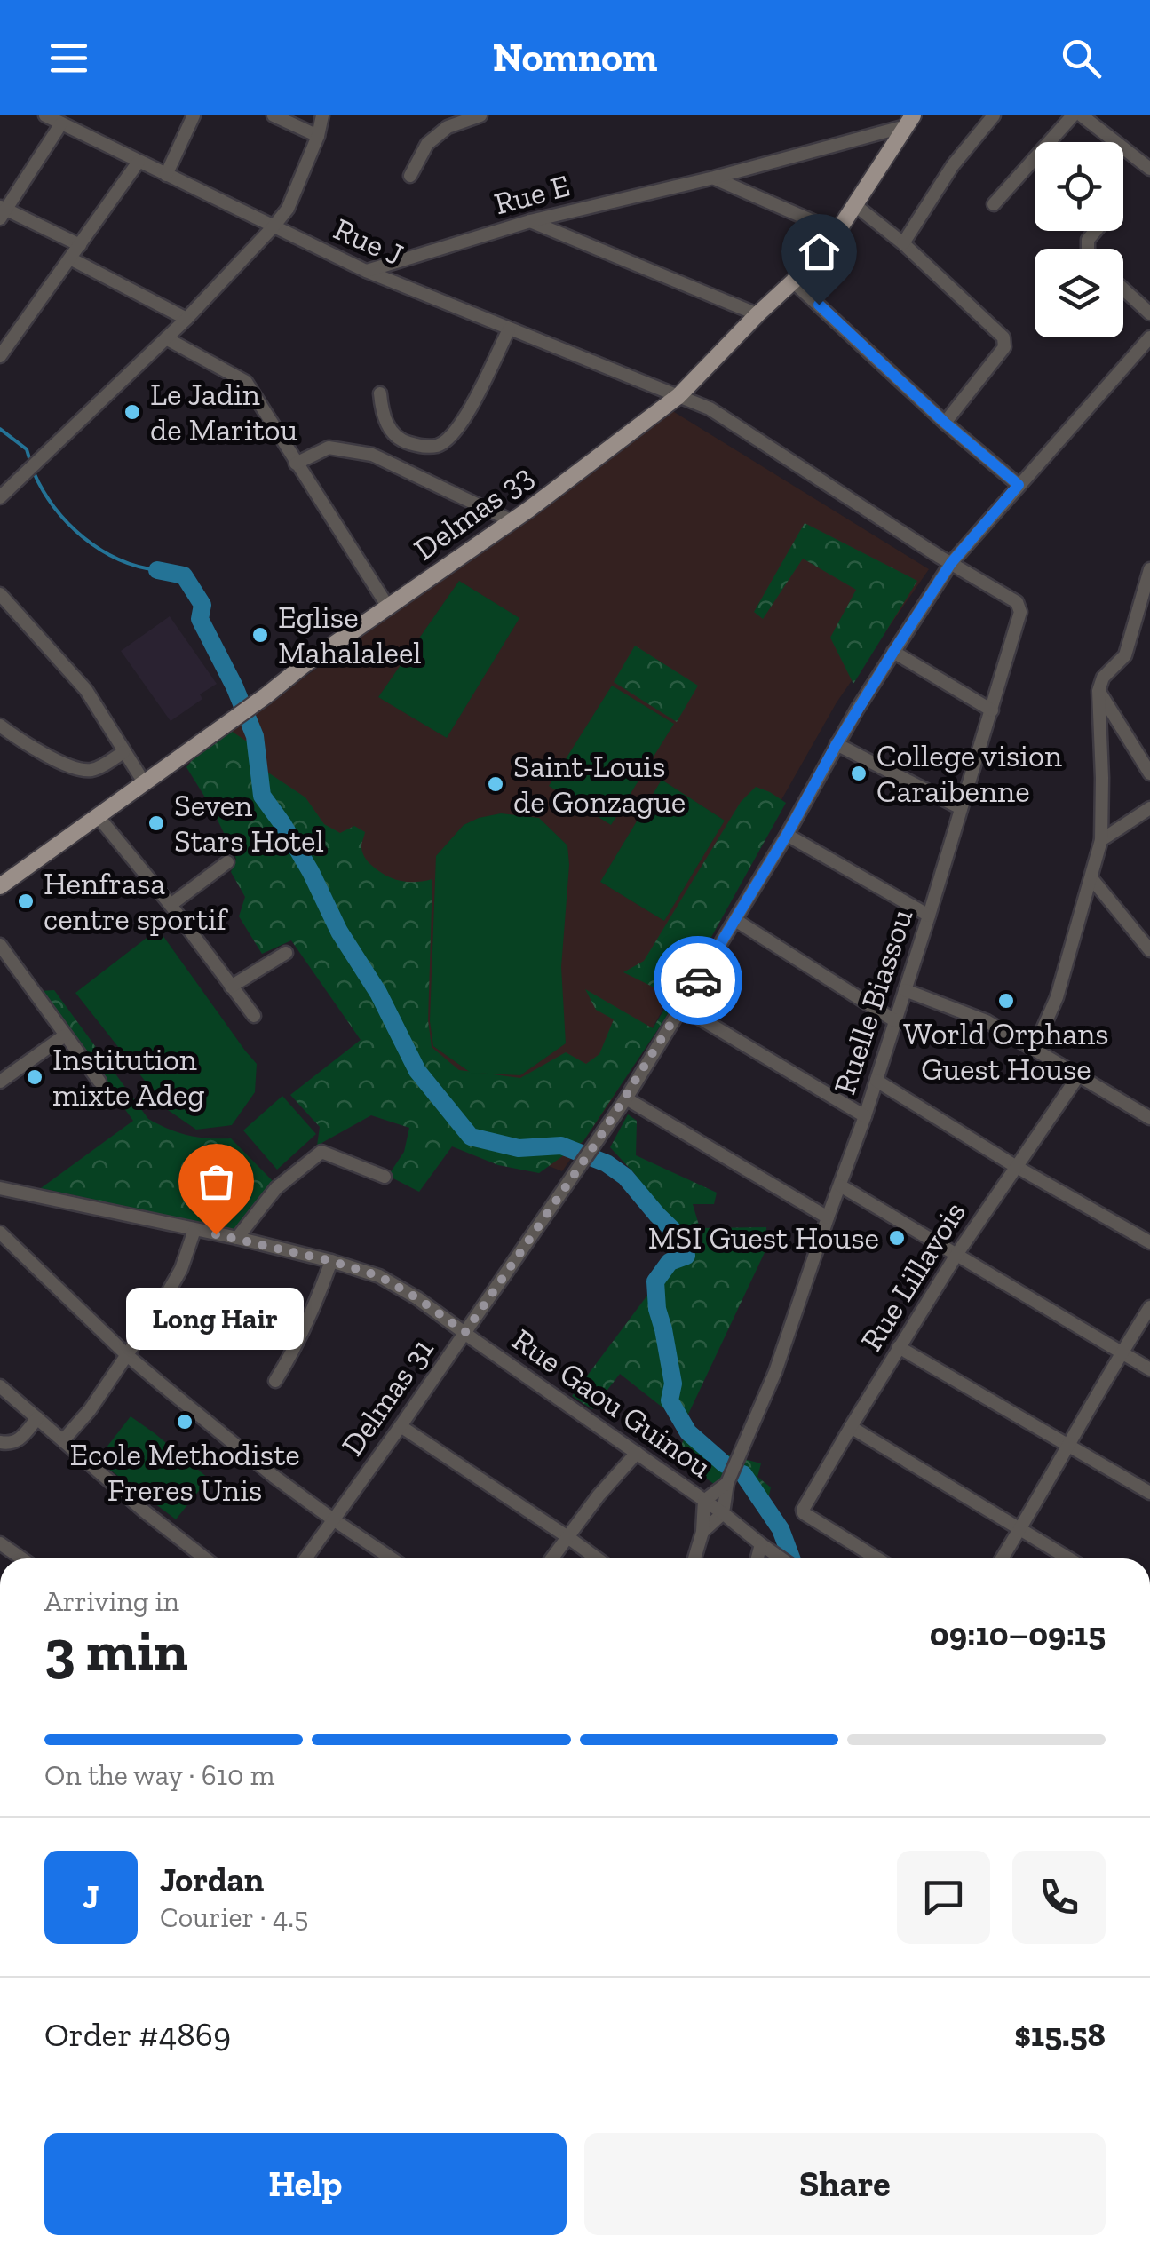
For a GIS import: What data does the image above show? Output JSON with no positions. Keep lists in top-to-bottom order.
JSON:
{
  "streets": {
    "main road": ["Delmas 33"],
    "street": [
      "Rue E",
      "Rue J",
      "Ruelle Biassou",
      "Rue Lillavois",
      "Delmas 31",
      "Rue Gaou Guinou"
    ]
  },
  "crossings": [
    ["Rue E", "Rue J"],
    ["Rue E", "Delmas 33"],
    ["Rue J", "Delmas 33"],
    ["Rue J", "Ruelle Biassou"],
    ["Rue J", "Delmas 31"],
    ["Ruelle Biassou", "Delmas 31"],
    ["Delmas 31", "Rue Gaou Guinou"]
  ],
  "places": [
    "Le Jadin de Maritou",
    "Eglise Mahalaleel",
    "College vision Caraibenne",
    "Saint-Louis de Gonzague",
    "Seven Stars Hotel",
    "Henfrasa centre sportif",
    "World Orphans Guest House",
    "Institution mixte Adeg",
    "Long Hair",
    "MSI Guest House",
    "Ecole Methodiste Freres Unis"
  ],
  "page": {
    "header": "Nomnom",
    "bubble": "Long Hair",
    "heading": ["3 min", "Arriving in", "09:10–09:15"],
    "panel": [
      "Jordan",
      "Courier · 4.5",
      "Order #4869",
      "$15.58"
    ],
    "bar": "On the way · 610 m",
    "round": "J",
    "buttons": ["Help", "Share"]
  }
}
